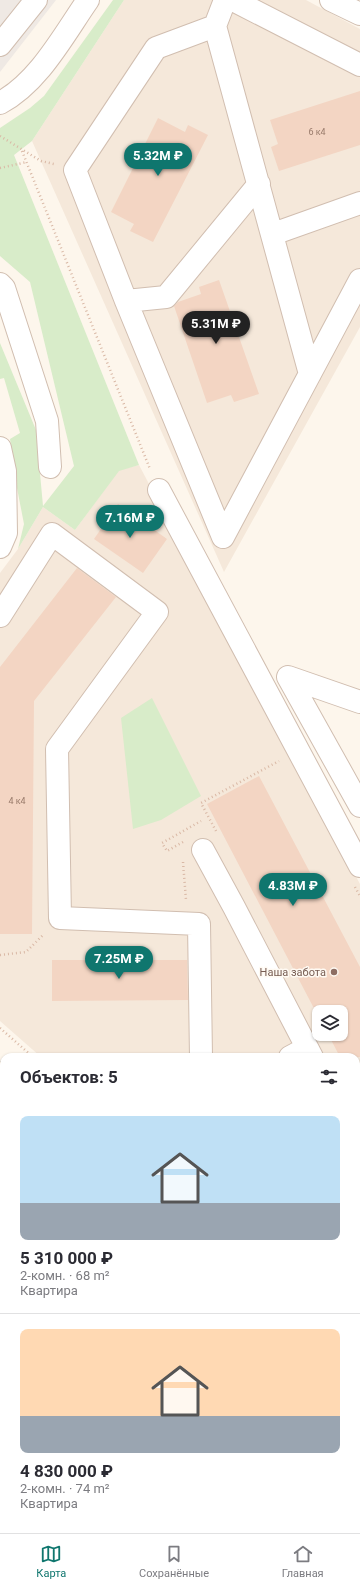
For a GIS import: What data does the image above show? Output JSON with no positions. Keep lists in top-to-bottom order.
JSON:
{
  "places": ["Наша забота"],
  "house_numbers": ["6 к4", "4 к4"],
  "page": {
    "price": [
      "5.32M ₽",
      "5.31M ₽",
      "7.16M ₽",
      "4.83M ₽",
      "7.25M ₽"
    ],
    "heading": "Объектов: 5",
    "list": [
      {
        "name": "5 310 000 ₽",
        "note": "2-комн. · 68 m² · Квартира"
      },
      {
        "name": "4 830 000 ₽",
        "note": "2-комн. · 74 m² · Квартира"
      }
    ],
    "tabs": ["Карта", "Сохранённые", "Главная"]
  }
}
